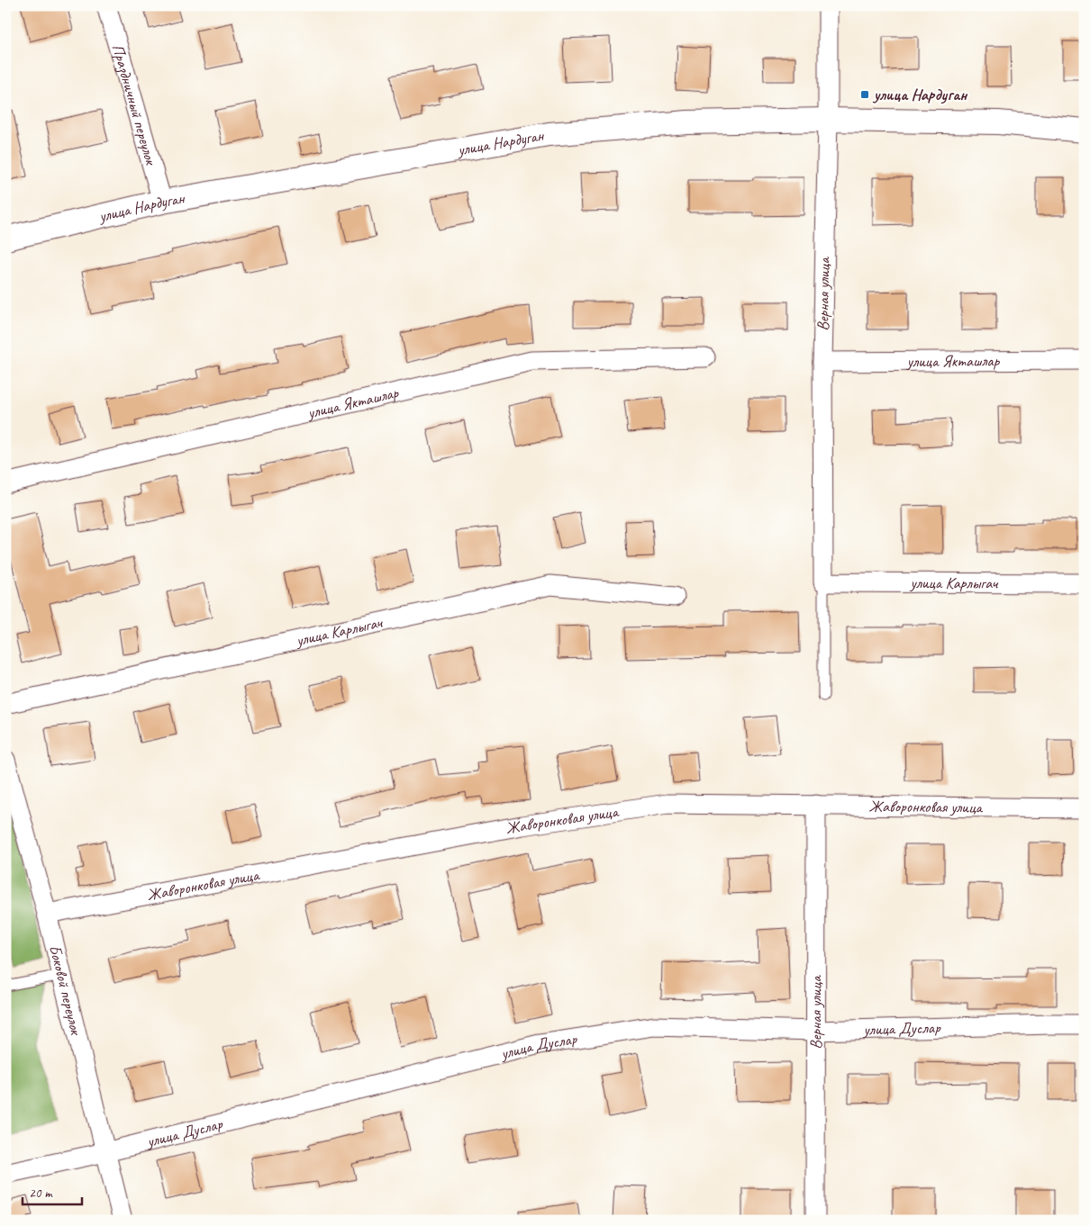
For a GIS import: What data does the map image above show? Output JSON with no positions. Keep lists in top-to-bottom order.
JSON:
{
  "streets": {
    "street": [
      "Праздничный переулок",
      "улица Нардуган",
      "Верная улица",
      "улица Якташлар",
      "улица Карлыгач",
      "Жаворонковая улица",
      "Боковой переулок",
      "улица Дуслар"
    ]
  },
  "crossings": [
    ["Праздничный переулок", "улица Нардуган"],
    ["улица Нардуган", "Верная улица"],
    ["Верная улица", "улица Якташлар"],
    ["Верная улица", "улица Карлыгач"],
    ["Верная улица", "Жаворонковая улица"],
    ["Верная улица", "улица Дуслар"],
    ["Жаворонковая улица", "Боковой переулок"],
    ["Боковой переулок", "улица Дуслар"]
  ],
  "places": {
    "transit": ["улица Нардуган"]
  },
  "scale_bar": "20 m"
}
